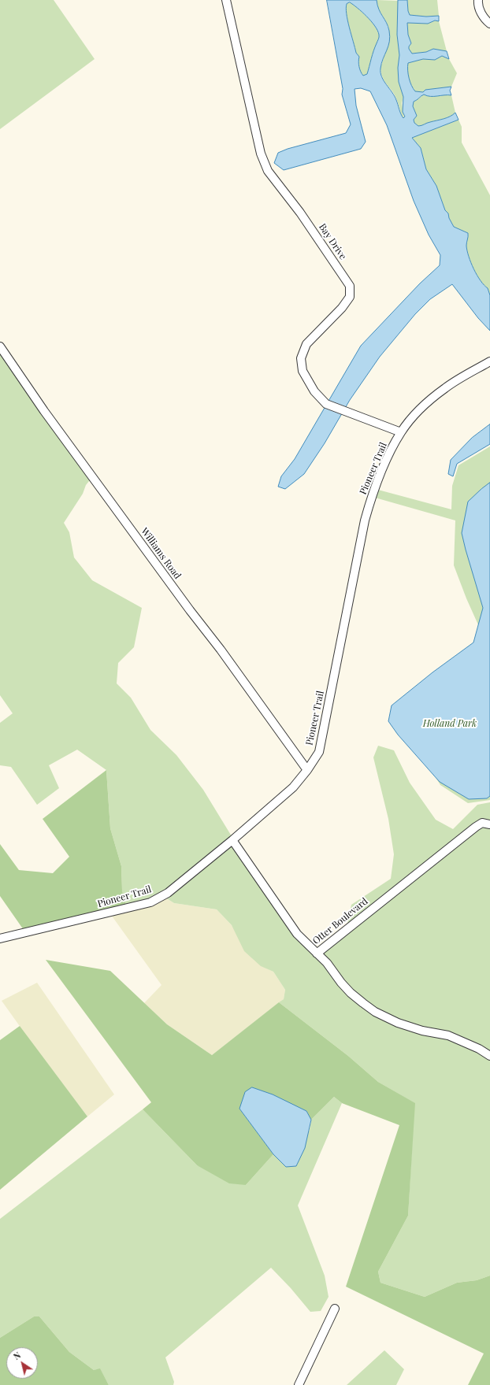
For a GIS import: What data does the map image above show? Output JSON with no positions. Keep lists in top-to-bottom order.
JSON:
{
  "streets": {
    "street": [
      "Bay Drive",
      "Pioneer Trail",
      "Williams Road",
      "Otter Boulevard"
    ]
  },
  "crossings": [
    ["Bay Drive", "Pioneer Trail"],
    ["Pioneer Trail", "Williams Road"],
    ["Pioneer Trail", "Otter Boulevard"]
  ],
  "parks": ["Holland Park"],
  "north": "top left"
}
